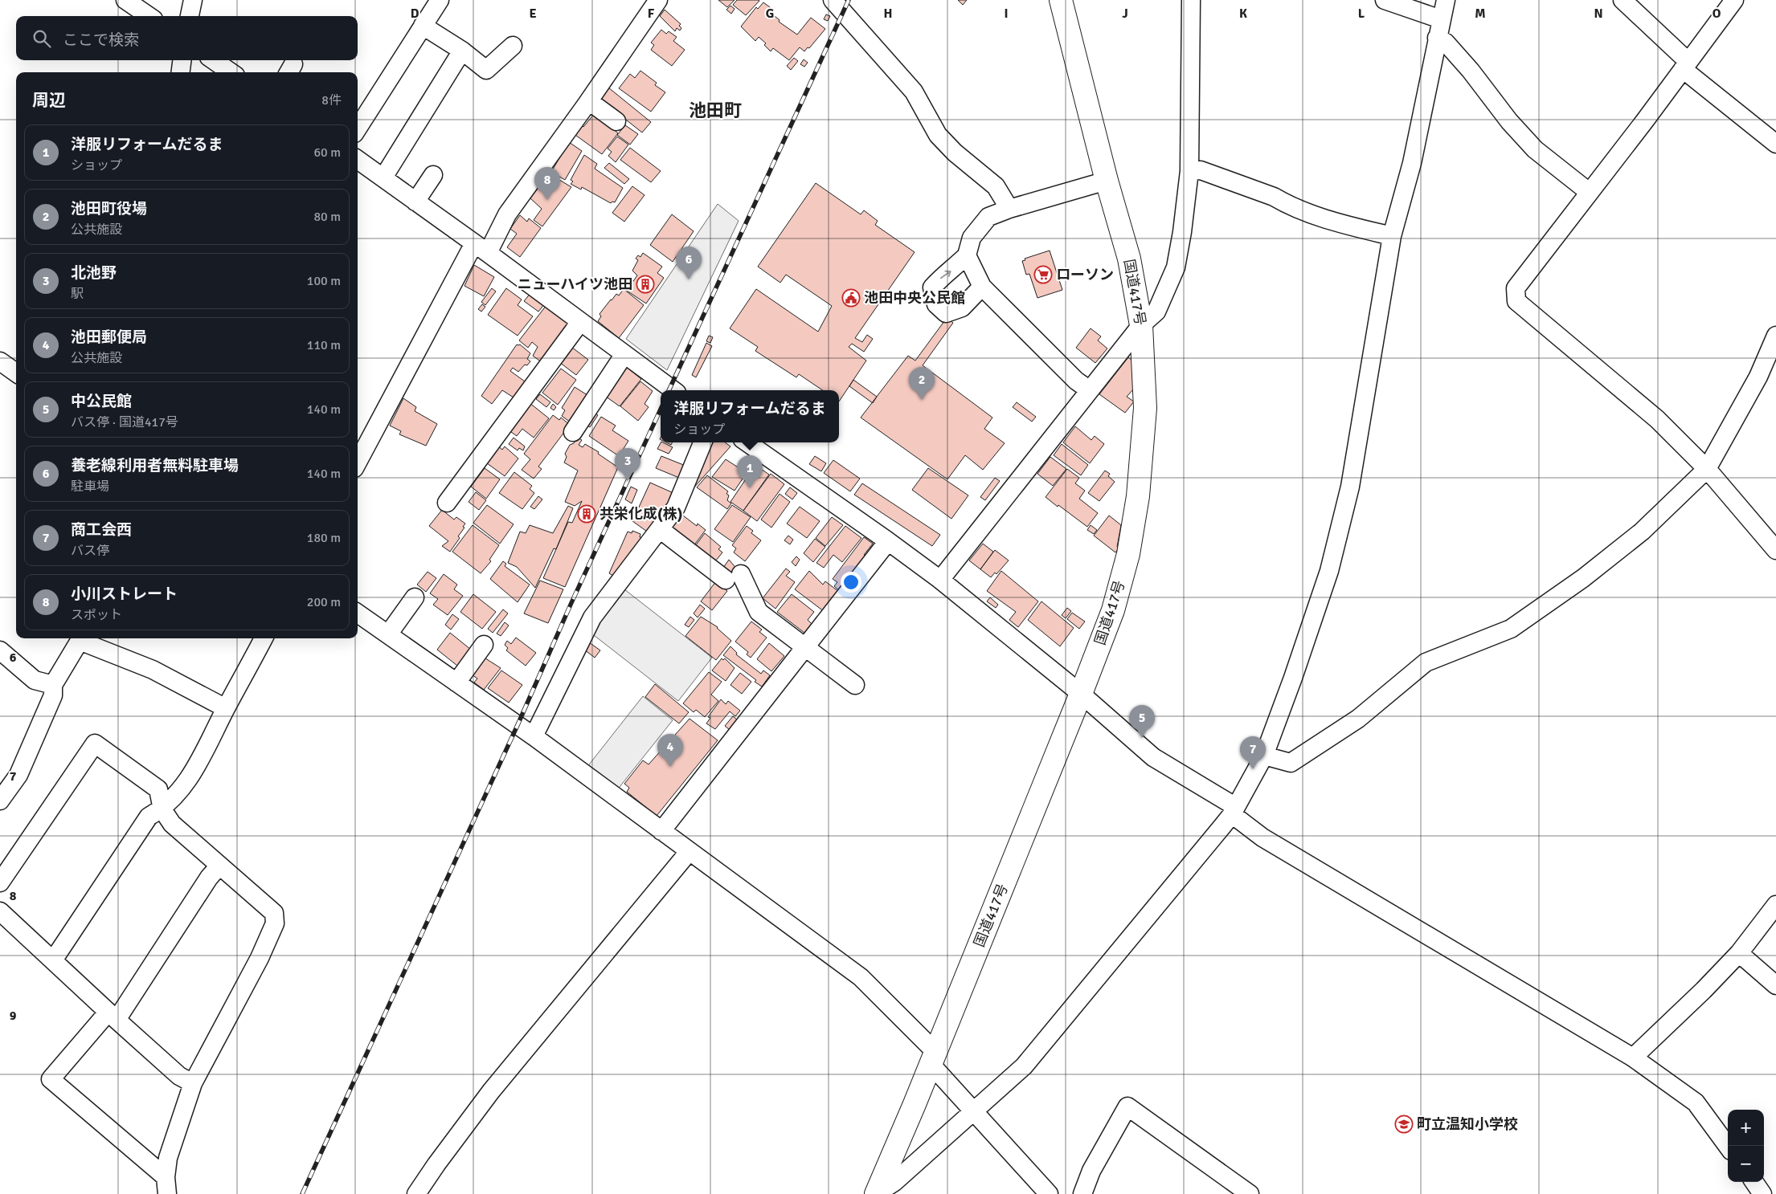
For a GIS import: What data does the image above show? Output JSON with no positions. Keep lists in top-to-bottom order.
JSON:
{
  "streets": {
    "highway": ["国道417号"]
  },
  "districts": ["池田町"],
  "places": {
    "supermarket": ["ローソン"],
    "building": ["ニューハイツ池田", "共栄化成(株)"],
    "public building": ["池田中央公民館"],
    "school or university": ["町立温知小学校"]
  },
  "page": {
    "search": "ここで検索",
    "heading": ["周辺", "8件"],
    "list": [
      {
        "mark": "1",
        "name": "洋服リフォームだるま",
        "note": "ショップ",
        "value": "60 m"
      },
      {
        "mark": "2",
        "name": "池田町役場",
        "note": "公共施設",
        "value": "80 m"
      },
      {
        "mark": "3",
        "name": "北池野",
        "note": "駅",
        "value": "100 m"
      },
      {
        "mark": "4",
        "name": "池田郵便局",
        "note": "公共施設",
        "value": "110 m"
      },
      {
        "mark": "5",
        "name": "中公民館",
        "note": "バス停 · 国道417号",
        "value": "140 m"
      },
      {
        "mark": "6",
        "name": "養老線利用者無料駐車場",
        "note": "駐車場",
        "value": "140 m"
      },
      {
        "mark": "7",
        "name": "商工会西",
        "note": "バス停",
        "value": "180 m"
      },
      {
        "mark": "8",
        "name": "小川ストレート",
        "note": "スポット",
        "value": "200 m"
      }
    ],
    "pins": [
      "8",
      "6",
      "2",
      "3",
      "1",
      "5",
      "4",
      "7"
    ],
    "popup": ["洋服リフォームだるま", "ショップ"],
    "map_buttons": ["+", "−"]
  },
  "grid": {
    "columns": [
      "D",
      "E",
      "F",
      "G",
      "H",
      "I",
      "J",
      "K",
      "L",
      "M",
      "N",
      "O"
    ],
    "rows": [
      "6",
      "7",
      "8",
      "9"
    ]
  }
}
